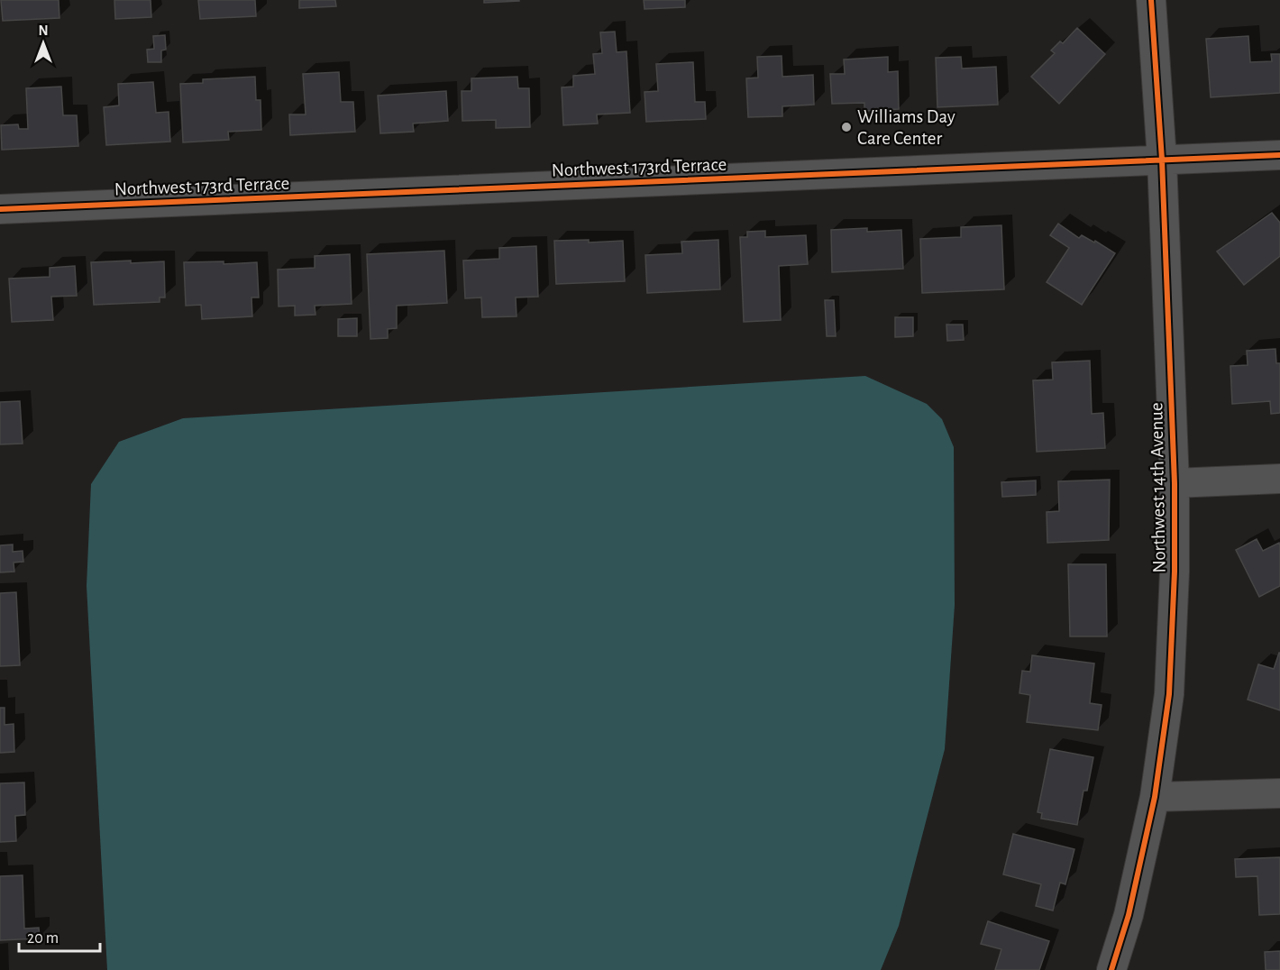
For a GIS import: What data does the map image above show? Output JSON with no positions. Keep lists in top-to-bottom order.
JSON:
{
  "streets": {
    "street": ["Northwest 173rd Terrace", "Northwest 14th Avenue"]
  },
  "crossings": [
    ["Northwest 173rd Terrace", "Northwest 14th Avenue"]
  ],
  "places": ["Williams Day Care Center"],
  "scale_bar": "20 m",
  "north": "top"
}
